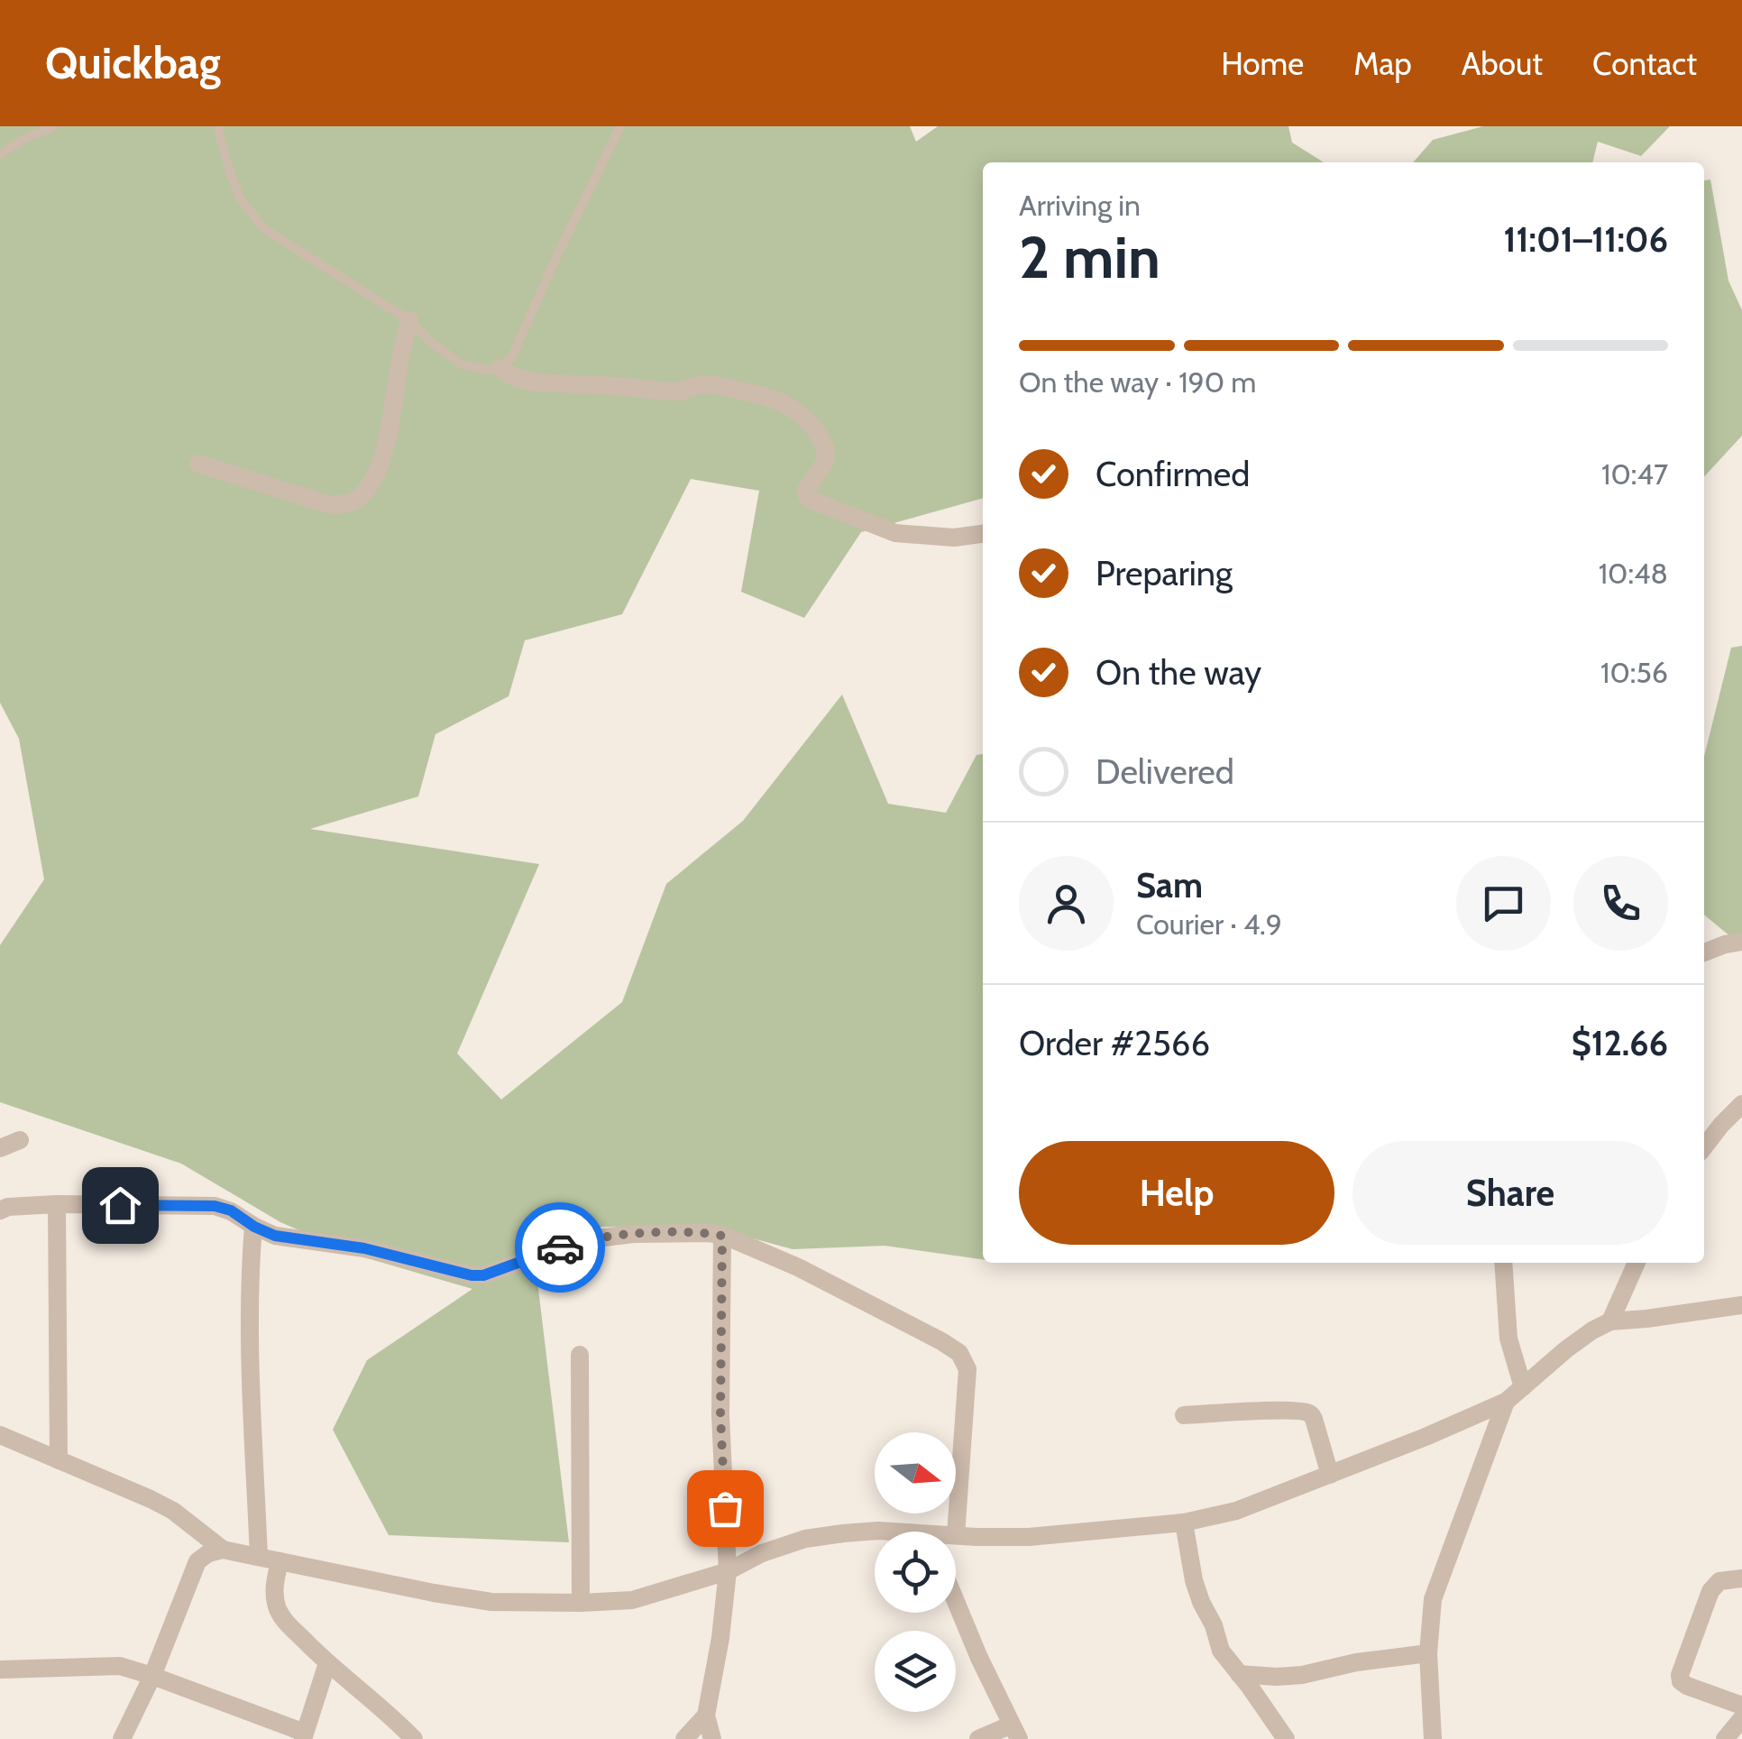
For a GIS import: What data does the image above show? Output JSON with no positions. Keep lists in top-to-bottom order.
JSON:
{
  "north": "right",
  "page": {
    "header": "Quickbag",
    "nav": [
      "Home",
      "Map",
      "About",
      "Contact"
    ],
    "heading": ["2 min", "Arriving in", "11:01–11:06"],
    "panel": [
      "Sam",
      "Courier · 4.9",
      "Order #2566",
      "$12.66"
    ],
    "bar": "On the way · 190 m",
    "list": [
      ["Confirmed", "10:47"],
      ["Preparing", "10:48"],
      ["On the way", "10:56"],
      "Delivered"
    ],
    "buttons": ["Help", "Share"]
  }
}
